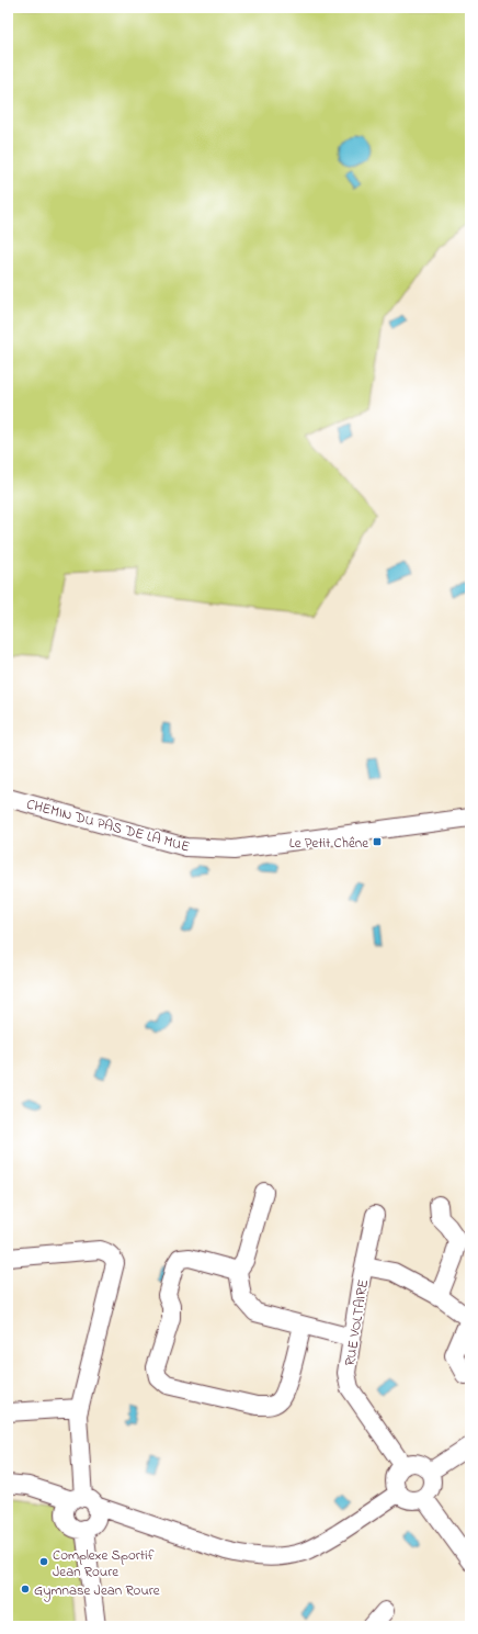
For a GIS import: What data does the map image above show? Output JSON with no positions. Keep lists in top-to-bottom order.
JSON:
{
  "streets": {
    "street": ["CHEMIN DU PAS DE LA MUE", "RUE VOLTAIRE"]
  },
  "places": {
    "transit": ["Le Petit Chêne"],
    "other": ["Complexe Sportif Jean Roure", "Gymnase Jean Roure"]
  }
}
